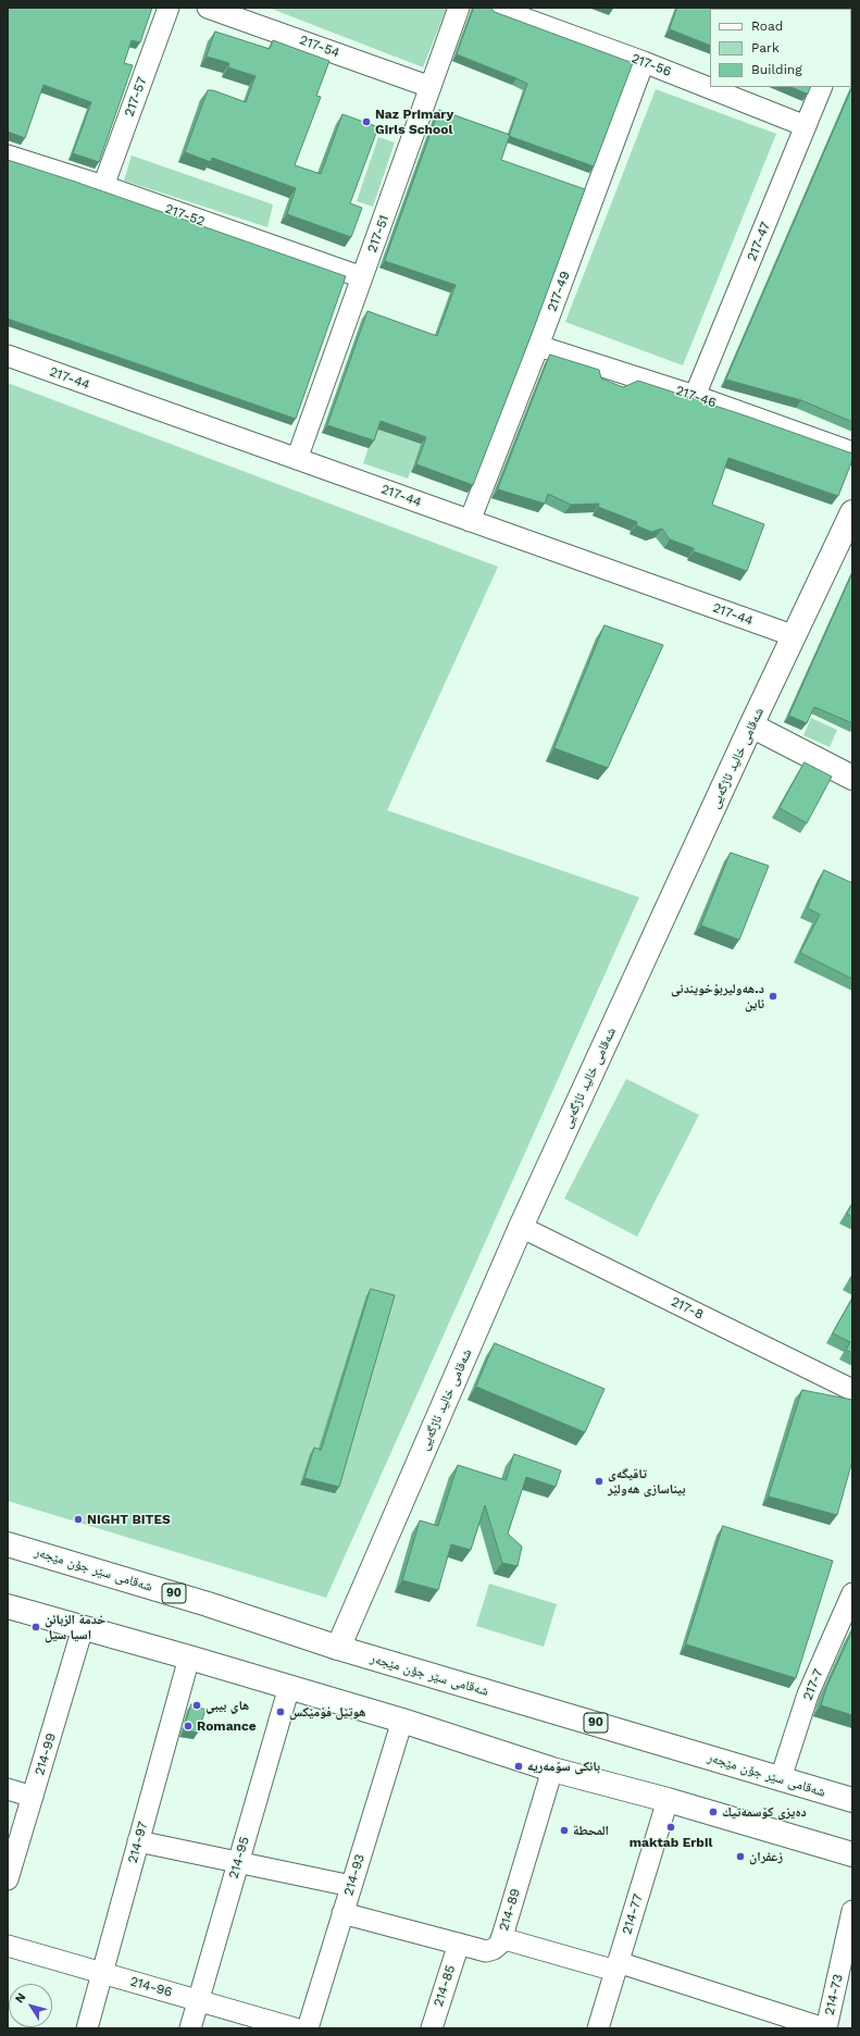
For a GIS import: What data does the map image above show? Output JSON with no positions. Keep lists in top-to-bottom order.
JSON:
{
  "streets": {
    "main road": ["شەقامی خالید ئاژگەیی", "شەقامی سێر جۆن مێجەر", "90"],
    "street": [
      "217-54",
      "217-56",
      "217-57",
      "217-52",
      "217-51",
      "217-47",
      "217-49",
      "217-44",
      "217-46",
      "217-8",
      "217-7",
      "214-99",
      "214-97",
      "214-95",
      "214-93",
      "214-89",
      "214-77",
      "214-85",
      "214-96",
      "214-73"
    ]
  },
  "crossings": [
    ["217-54", "217-51"],
    ["217-56", "217-47"],
    ["217-56", "217-49"],
    ["217-57", "217-52"],
    ["217-52", "217-51"],
    ["217-51", "217-44"],
    ["217-47", "217-46"],
    ["217-49", "217-44"],
    ["217-49", "217-46"],
    ["217-44", "شەقامی خالید ئاژگەیی"],
    ["شەقامی خالید ئاژگەیی", "217-8"],
    ["شەقامی خالید ئاژگەیی", "شەقامی سێر جۆن مێجەر"],
    ["شەقامی سێر جۆن مێجەر", "217-7"],
    ["214-97", "214-96"],
    ["214-95", "214-96"],
    ["214-93", "214-89"],
    ["214-89", "214-85"]
  ],
  "places": [
    "Naz Primary Girls School",
    "د.هه‌ولیربۆخویندنی ئاین",
    "تاقیگەی بیناسازی هەولێر",
    "NIGHT BITES",
    "خدمة الزبائن اسيا سيل",
    "هاي بيبي",
    "هوتێل فۆمێکس",
    "Romance",
    "بانکی سۆمەریە",
    "دەیزی کۆسمەتیك",
    "maktab Erbil",
    "المحطة",
    "زعفران"
  ],
  "legend": ["Road", "Park", "Building"],
  "north": "top left"
}
